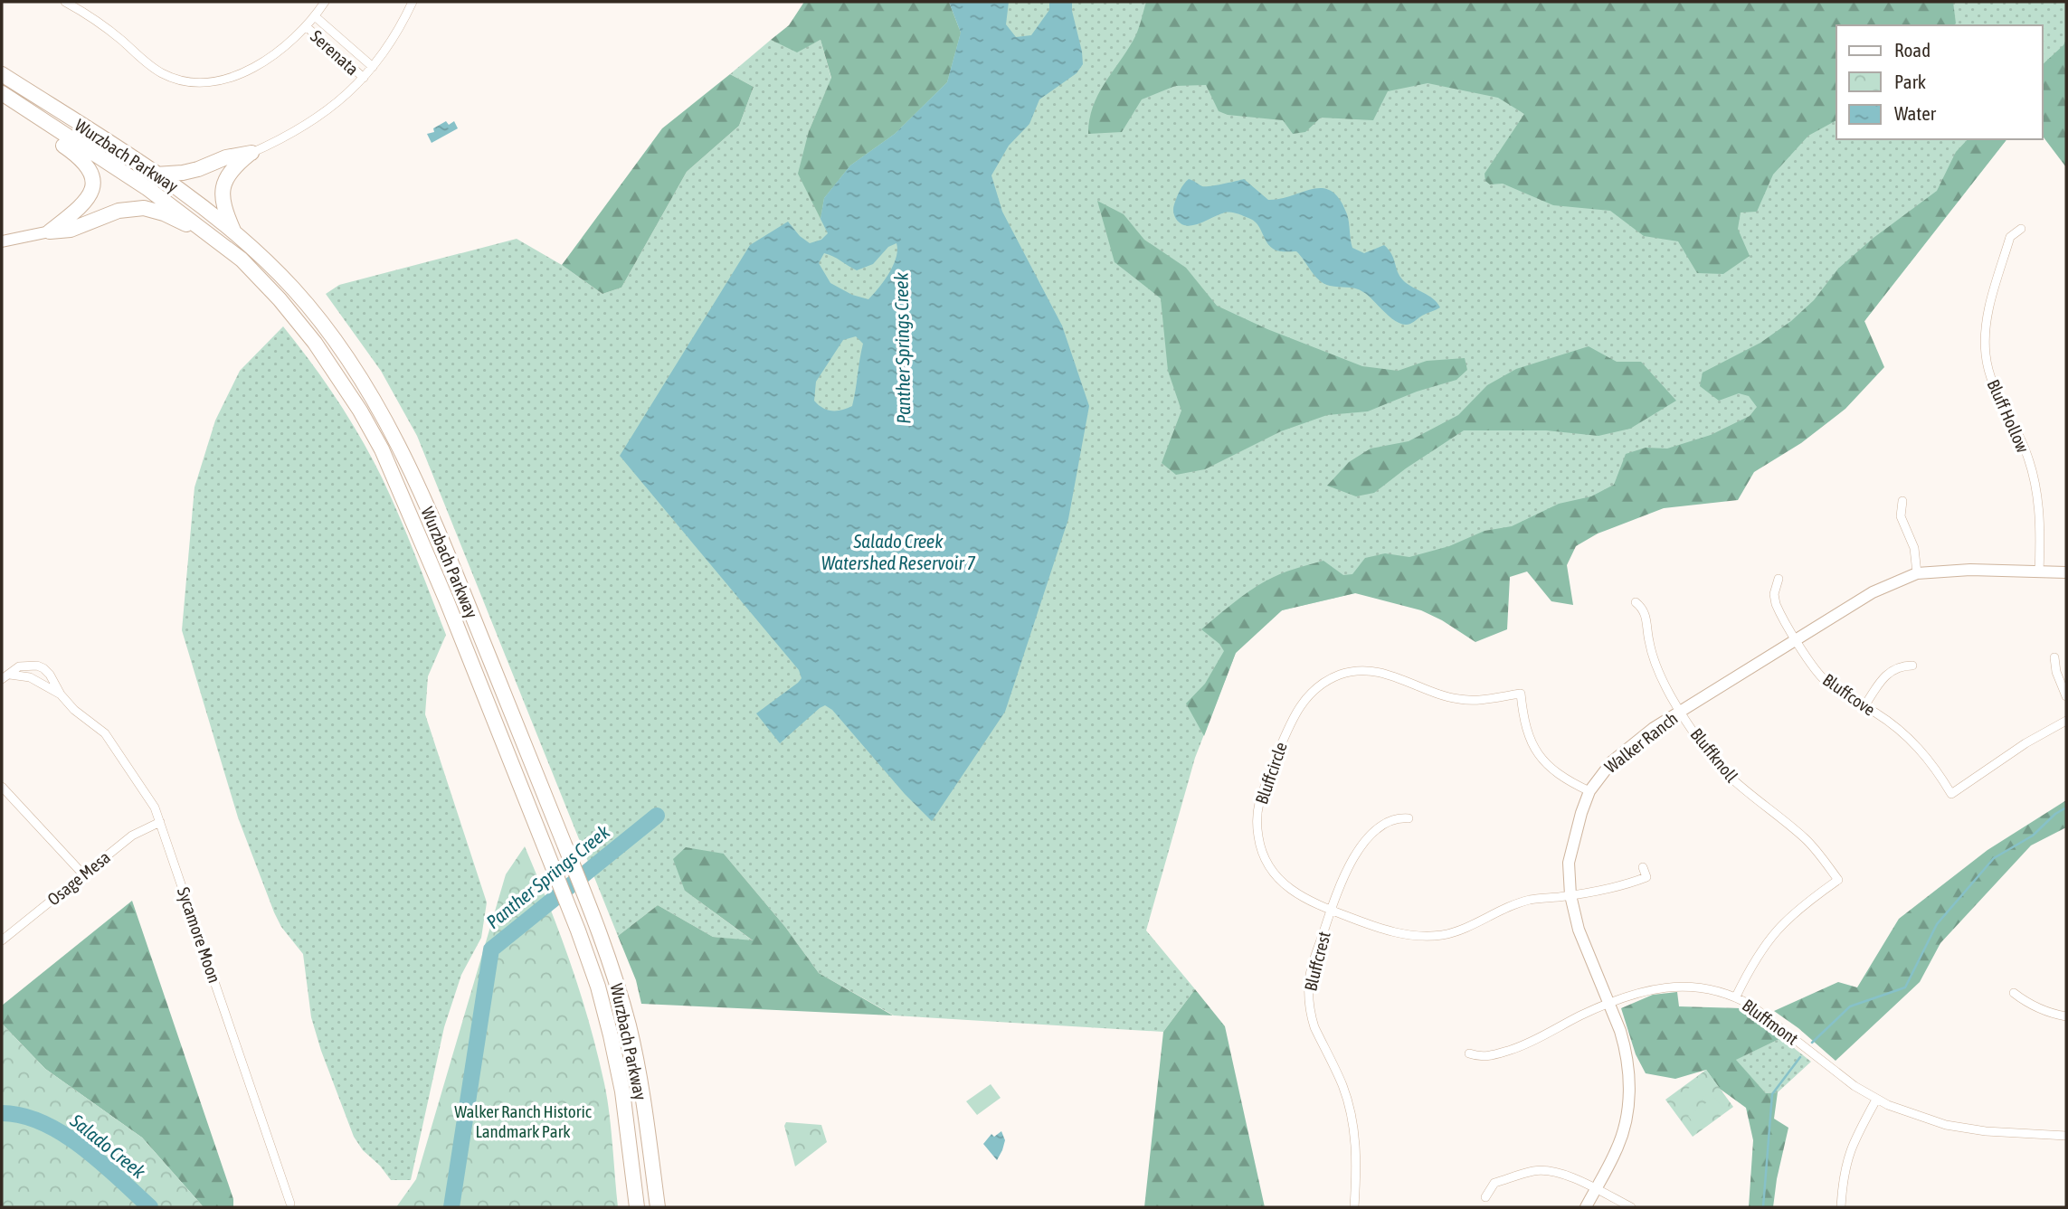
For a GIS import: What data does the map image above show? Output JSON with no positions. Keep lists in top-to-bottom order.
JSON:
{
  "streets": {
    "highway": ["Wurzbach Parkway"],
    "street": [
      "Serenata",
      "Bluff Hollow",
      "Bluffcove",
      "Walker Ranch",
      "Bluffknoll",
      "Bluffcircle",
      "Osage Mesa",
      "Sycamore Moon",
      "Bluffcrest",
      "Bluffmont"
    ]
  },
  "crossings": [
    ["Bluff Hollow", "Walker Ranch"],
    ["Bluffcove", "Walker Ranch"],
    ["Walker Ranch", "Bluffknoll"],
    ["Walker Ranch", "Bluffcircle"],
    ["Walker Ranch", "Bluffmont"],
    ["Bluffknoll", "Bluffmont"],
    ["Bluffcircle", "Bluffcrest"],
    ["Osage Mesa", "Sycamore Moon"]
  ],
  "water": ["Panther Springs Creek", "Salado Creek Watershed Reservoir 7", "Salado Creek"],
  "parks": ["Walker Ranch Historic Landmark Park"],
  "legend": ["Road", "Park", "Water"]
}
